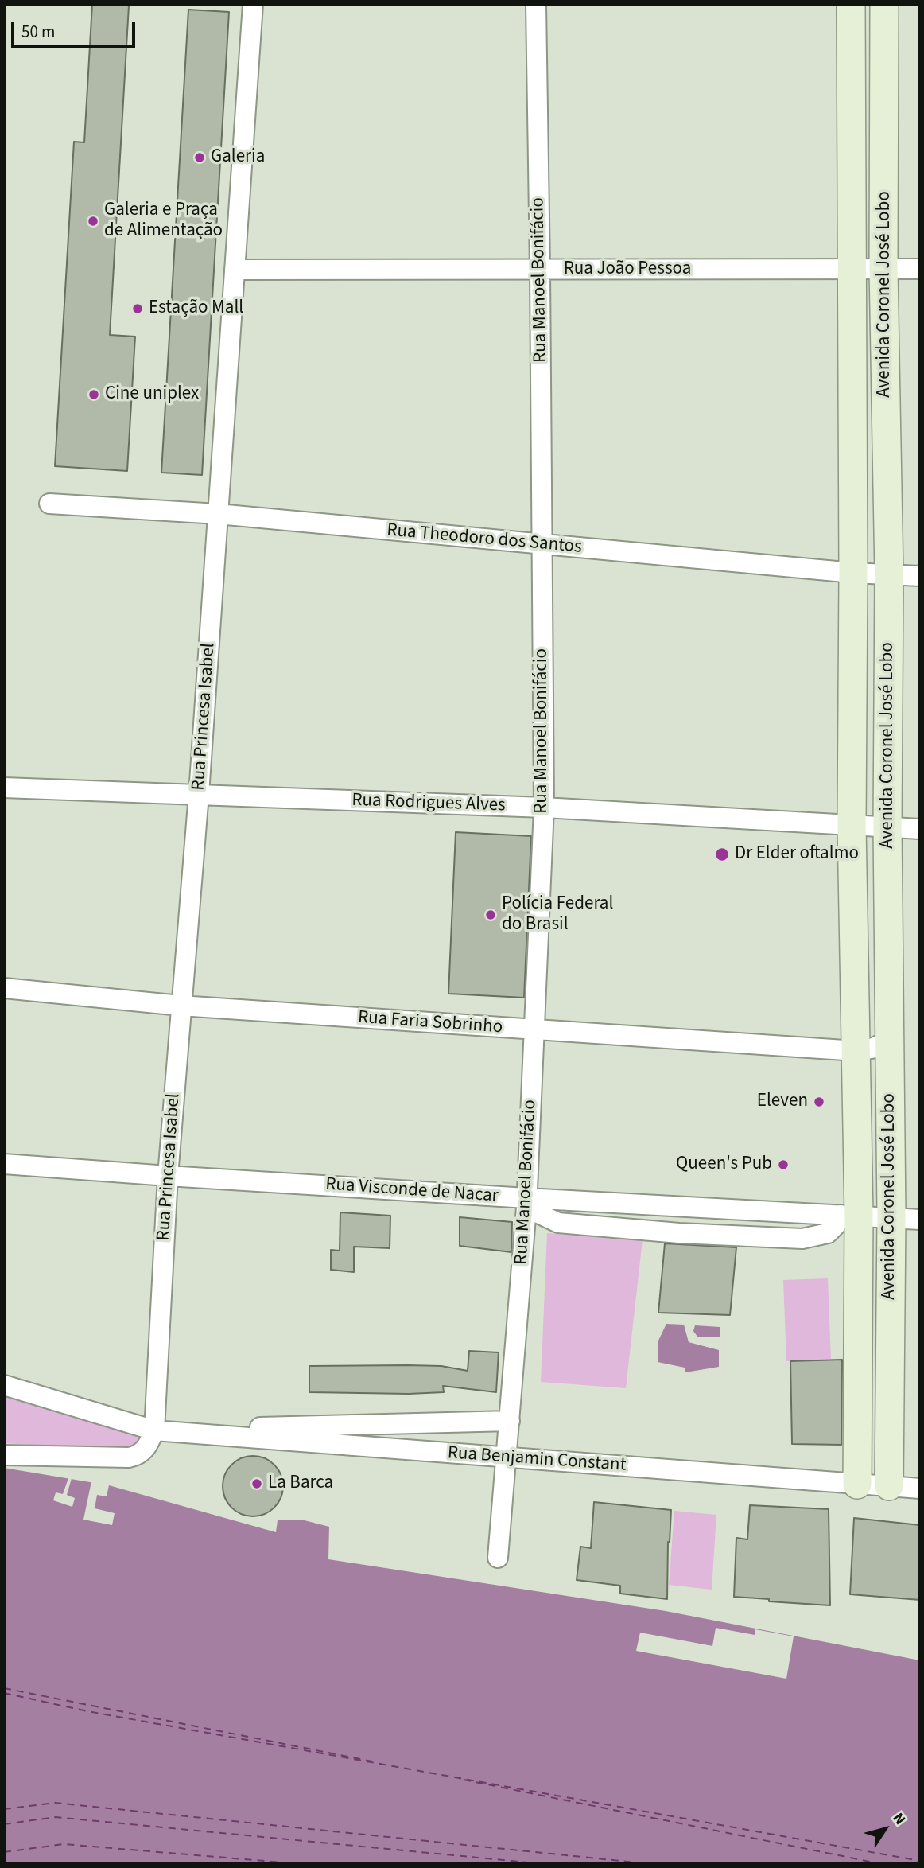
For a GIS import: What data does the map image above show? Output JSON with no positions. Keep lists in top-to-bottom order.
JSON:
{
  "streets": {
    "street": [
      "Rua João Pessoa",
      "Rua Manoel Bonifácio",
      "Avenida Coronel José Lobo",
      "Rua Theodoro dos Santos",
      "Rua Princesa Isabel",
      "Rua Rodrigues Alves",
      "Rua Faria Sobrinho",
      "Rua Visconde de Nacar",
      "Rua Benjamin Constant"
    ]
  },
  "crossings": [
    ["Rua João Pessoa", "Rua Manoel Bonifácio"],
    ["Rua João Pessoa", "Avenida Coronel José Lobo"],
    ["Rua João Pessoa", "Rua Princesa Isabel"],
    ["Rua Manoel Bonifácio", "Rua Theodoro dos Santos"],
    ["Rua Manoel Bonifácio", "Rua Rodrigues Alves"],
    ["Rua Manoel Bonifácio", "Rua Faria Sobrinho"],
    ["Rua Manoel Bonifácio", "Rua Visconde de Nacar"],
    ["Rua Manoel Bonifácio", "Rua Benjamin Constant"],
    ["Avenida Coronel José Lobo", "Rua Theodoro dos Santos"],
    ["Avenida Coronel José Lobo", "Rua Rodrigues Alves"],
    ["Avenida Coronel José Lobo", "Rua Faria Sobrinho"],
    ["Avenida Coronel José Lobo", "Rua Visconde de Nacar"],
    ["Avenida Coronel José Lobo", "Rua Benjamin Constant"],
    ["Rua Theodoro dos Santos", "Rua Princesa Isabel"],
    ["Rua Princesa Isabel", "Rua Rodrigues Alves"],
    ["Rua Princesa Isabel", "Rua Faria Sobrinho"],
    ["Rua Princesa Isabel", "Rua Visconde de Nacar"],
    ["Rua Princesa Isabel", "Rua Benjamin Constant"]
  ],
  "places": [
    "Galeria",
    "Galeria e Praça de Alimentação",
    "Estação Mall",
    "Cine uniplex",
    "Dr Elder oftalmo",
    "Polícia Federal do Brasil",
    "Eleven",
    "Queen's Pub",
    "La Barca"
  ],
  "scale_bar": "50 m",
  "north": "top right"
}
